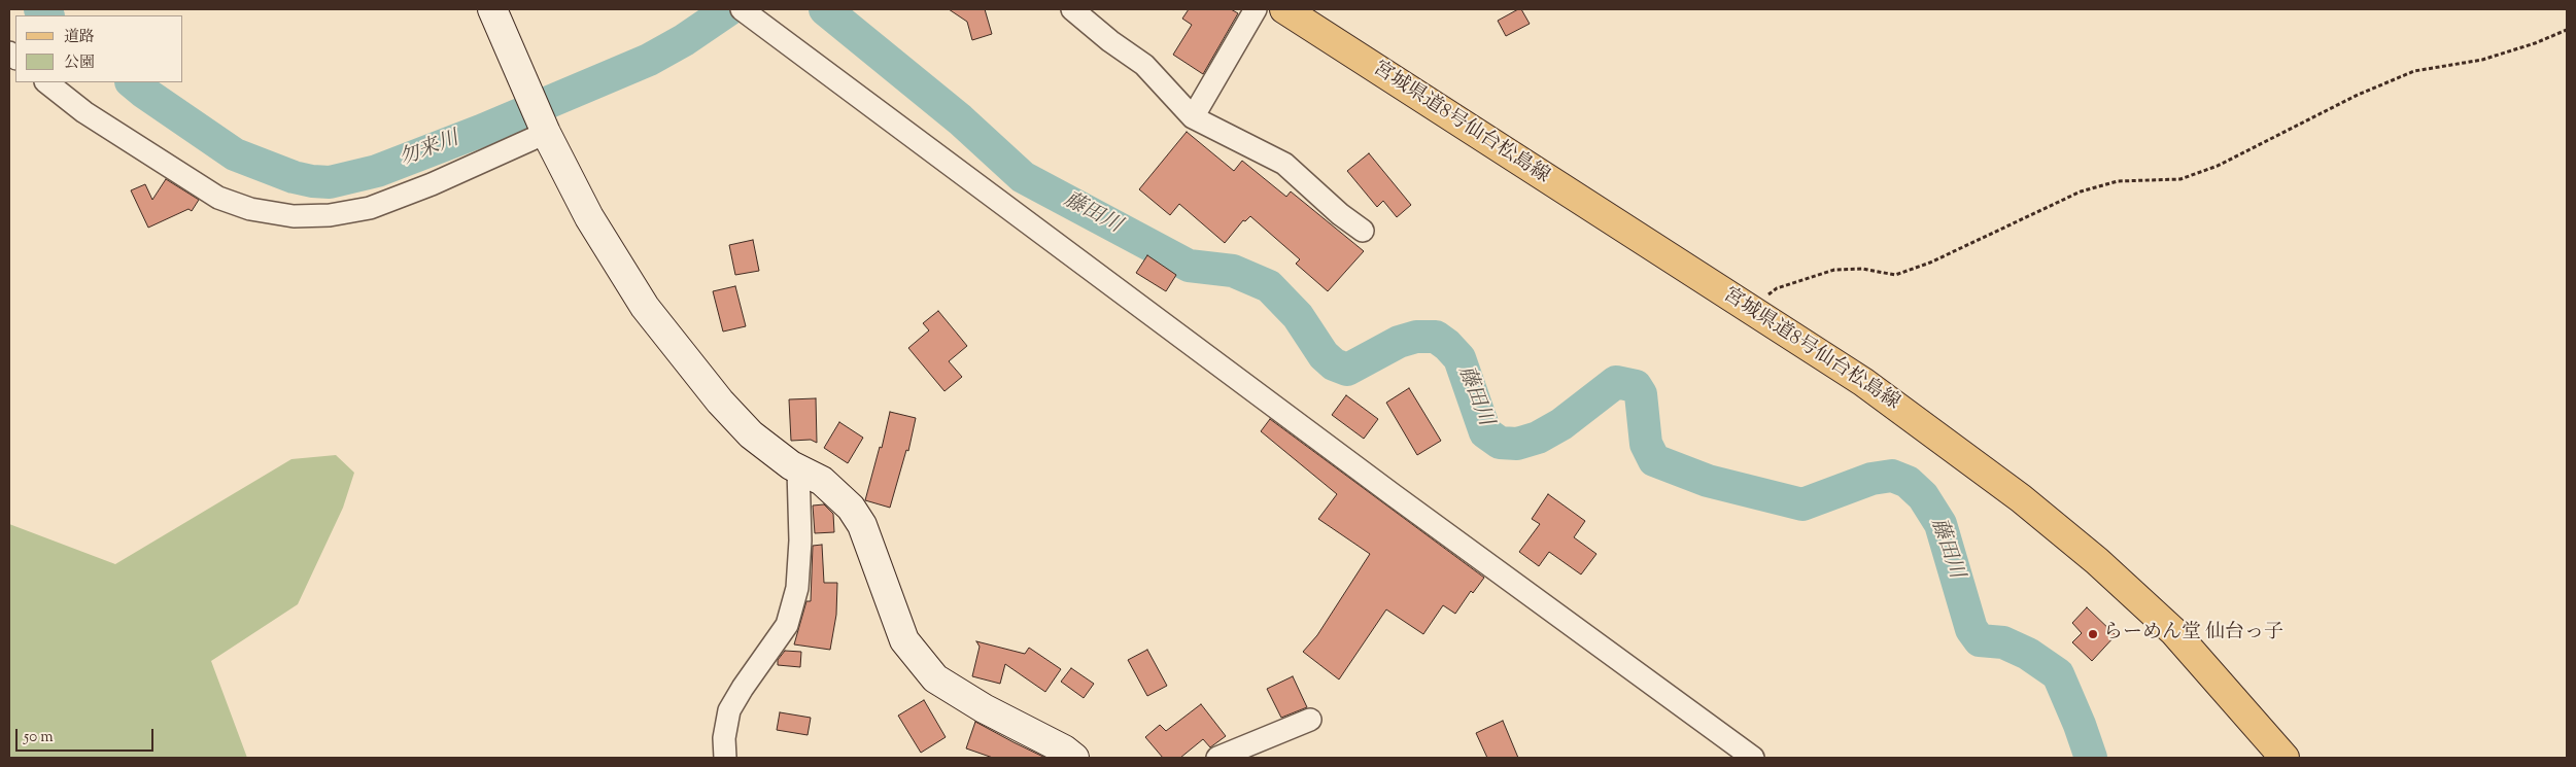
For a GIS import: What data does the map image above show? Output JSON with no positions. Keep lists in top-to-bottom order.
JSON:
{
  "streets": {
    "main road": ["宮城県道8号仙台松島線"]
  },
  "water": ["勿来川", "藤田川"],
  "places": ["らーめん堂 仙台っ子"],
  "legend": ["道路", "公園"],
  "scale_bar": "50 m"
}
